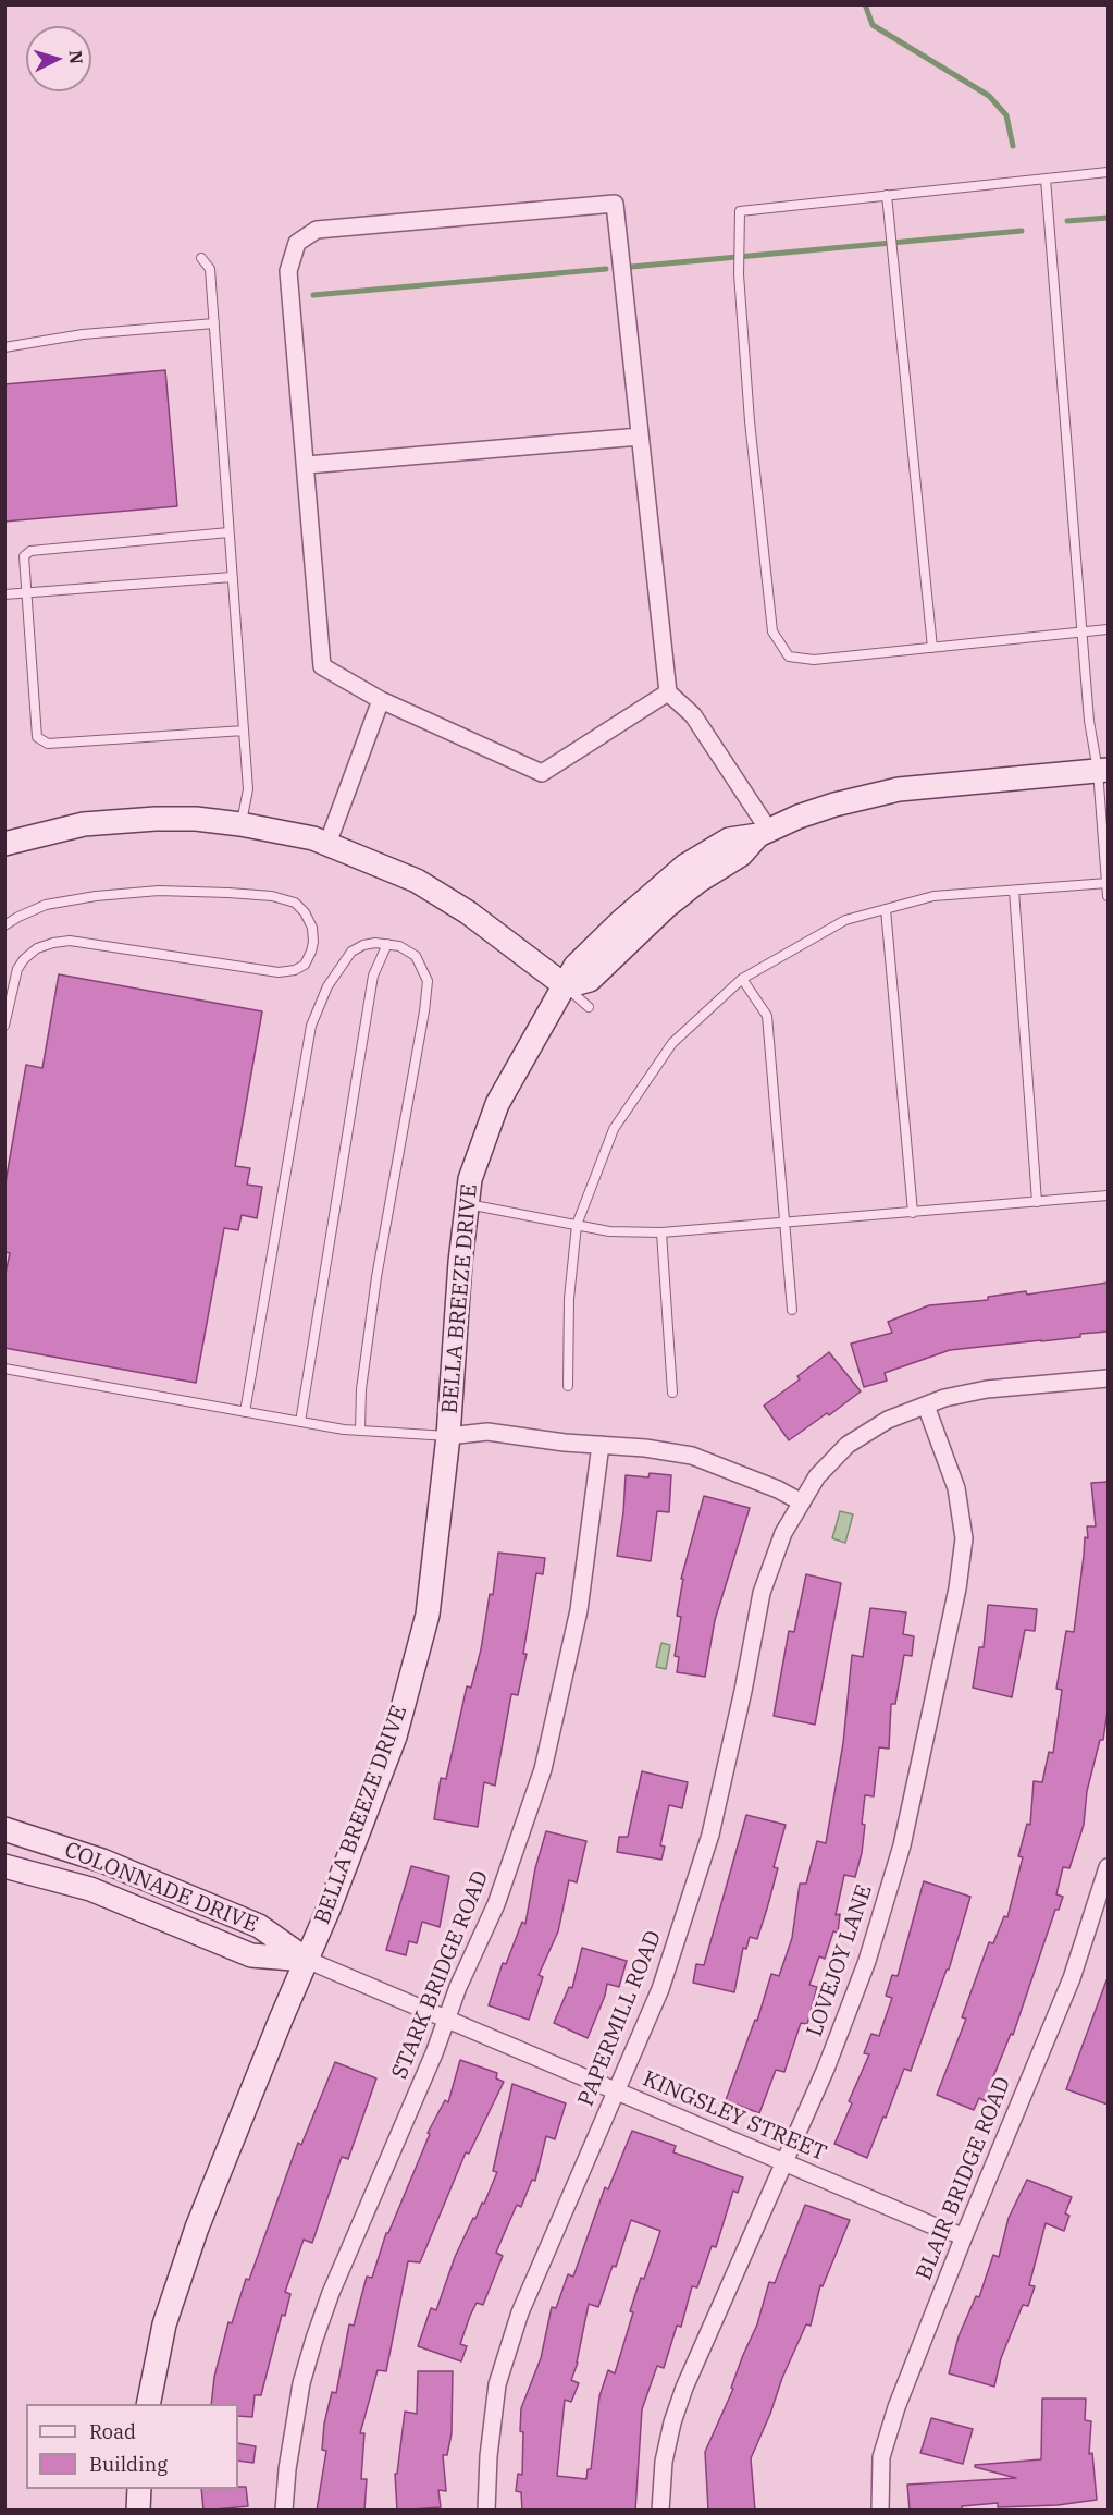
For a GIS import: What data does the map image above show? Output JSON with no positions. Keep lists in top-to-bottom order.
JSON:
{
  "streets": {
    "street": [
      "BELLA BREEZE DRIVE",
      "COLONNADE DRIVE",
      "LOVEJOY LANE",
      "STARK BRIDGE ROAD",
      "PAPERMILL ROAD",
      "KINGSLEY STREET",
      "BLAIR BRIDGE ROAD"
    ]
  },
  "crossings": [
    ["BELLA BREEZE DRIVE", "COLONNADE DRIVE"],
    ["BELLA BREEZE DRIVE", "KINGSLEY STREET"],
    ["COLONNADE DRIVE", "KINGSLEY STREET"],
    ["LOVEJOY LANE", "PAPERMILL ROAD"],
    ["LOVEJOY LANE", "KINGSLEY STREET"],
    ["STARK BRIDGE ROAD", "KINGSLEY STREET"],
    ["PAPERMILL ROAD", "KINGSLEY STREET"],
    ["KINGSLEY STREET", "BLAIR BRIDGE ROAD"]
  ],
  "legend": ["Road", "Building"],
  "north": "right"
}
